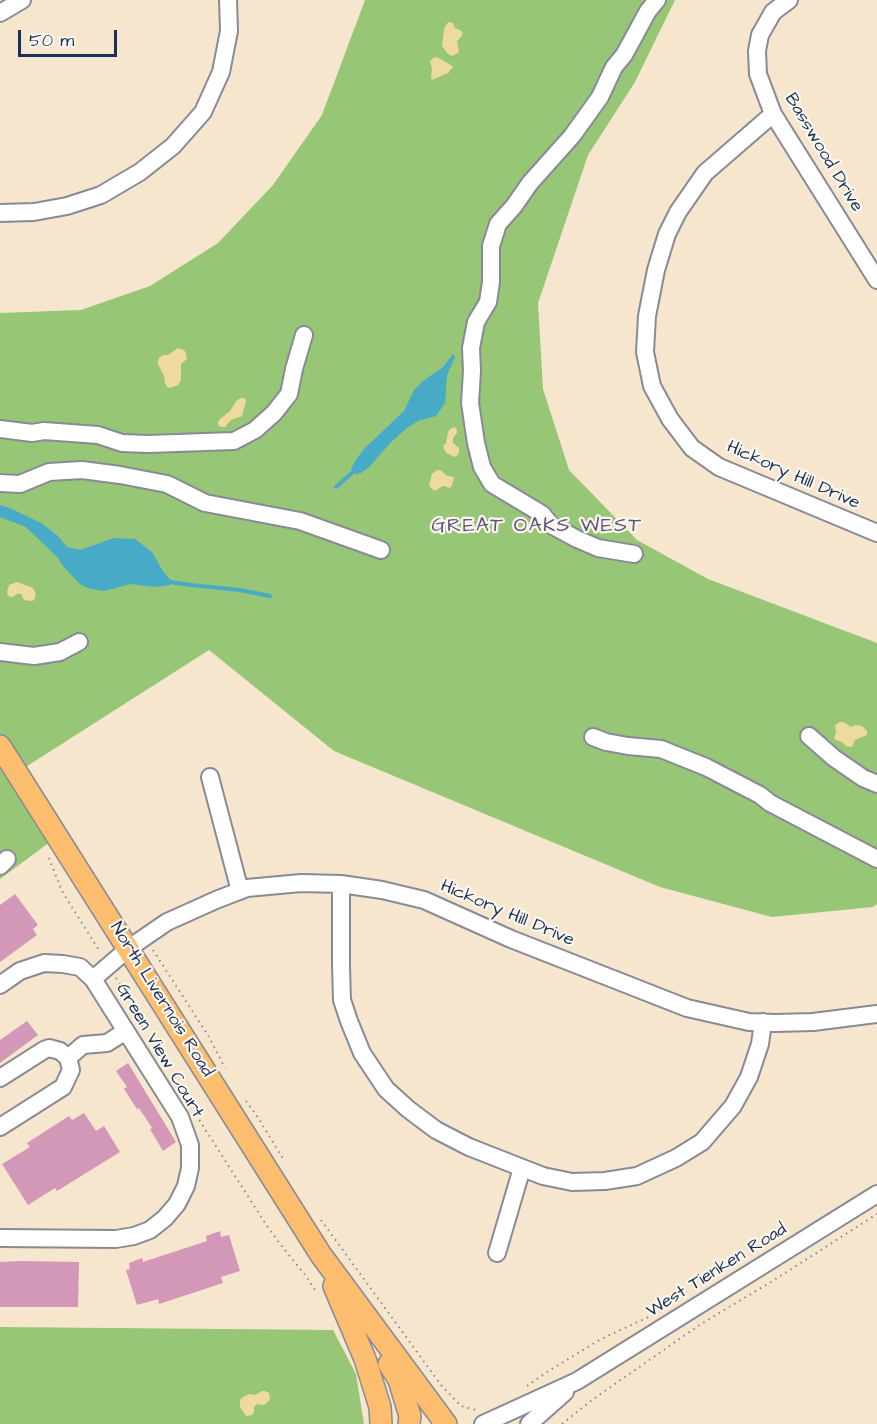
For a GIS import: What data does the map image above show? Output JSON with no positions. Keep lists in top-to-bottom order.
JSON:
{
  "streets": {
    "main road": ["North Livernois Road"],
    "street": [
      "Basswood Drive",
      "Hickory Hill Drive",
      "Green View Court",
      "West Tienken Road"
    ]
  },
  "crossings": [
    ["Basswood Drive", "Hickory Hill Drive"],
    ["Hickory Hill Drive", "North Livernois Road"],
    ["Hickory Hill Drive", "Green View Court"],
    ["North Livernois Road", "Green View Court"]
  ],
  "districts": ["GREAT OAKS WEST"],
  "scale_bar": "50 m"
}
